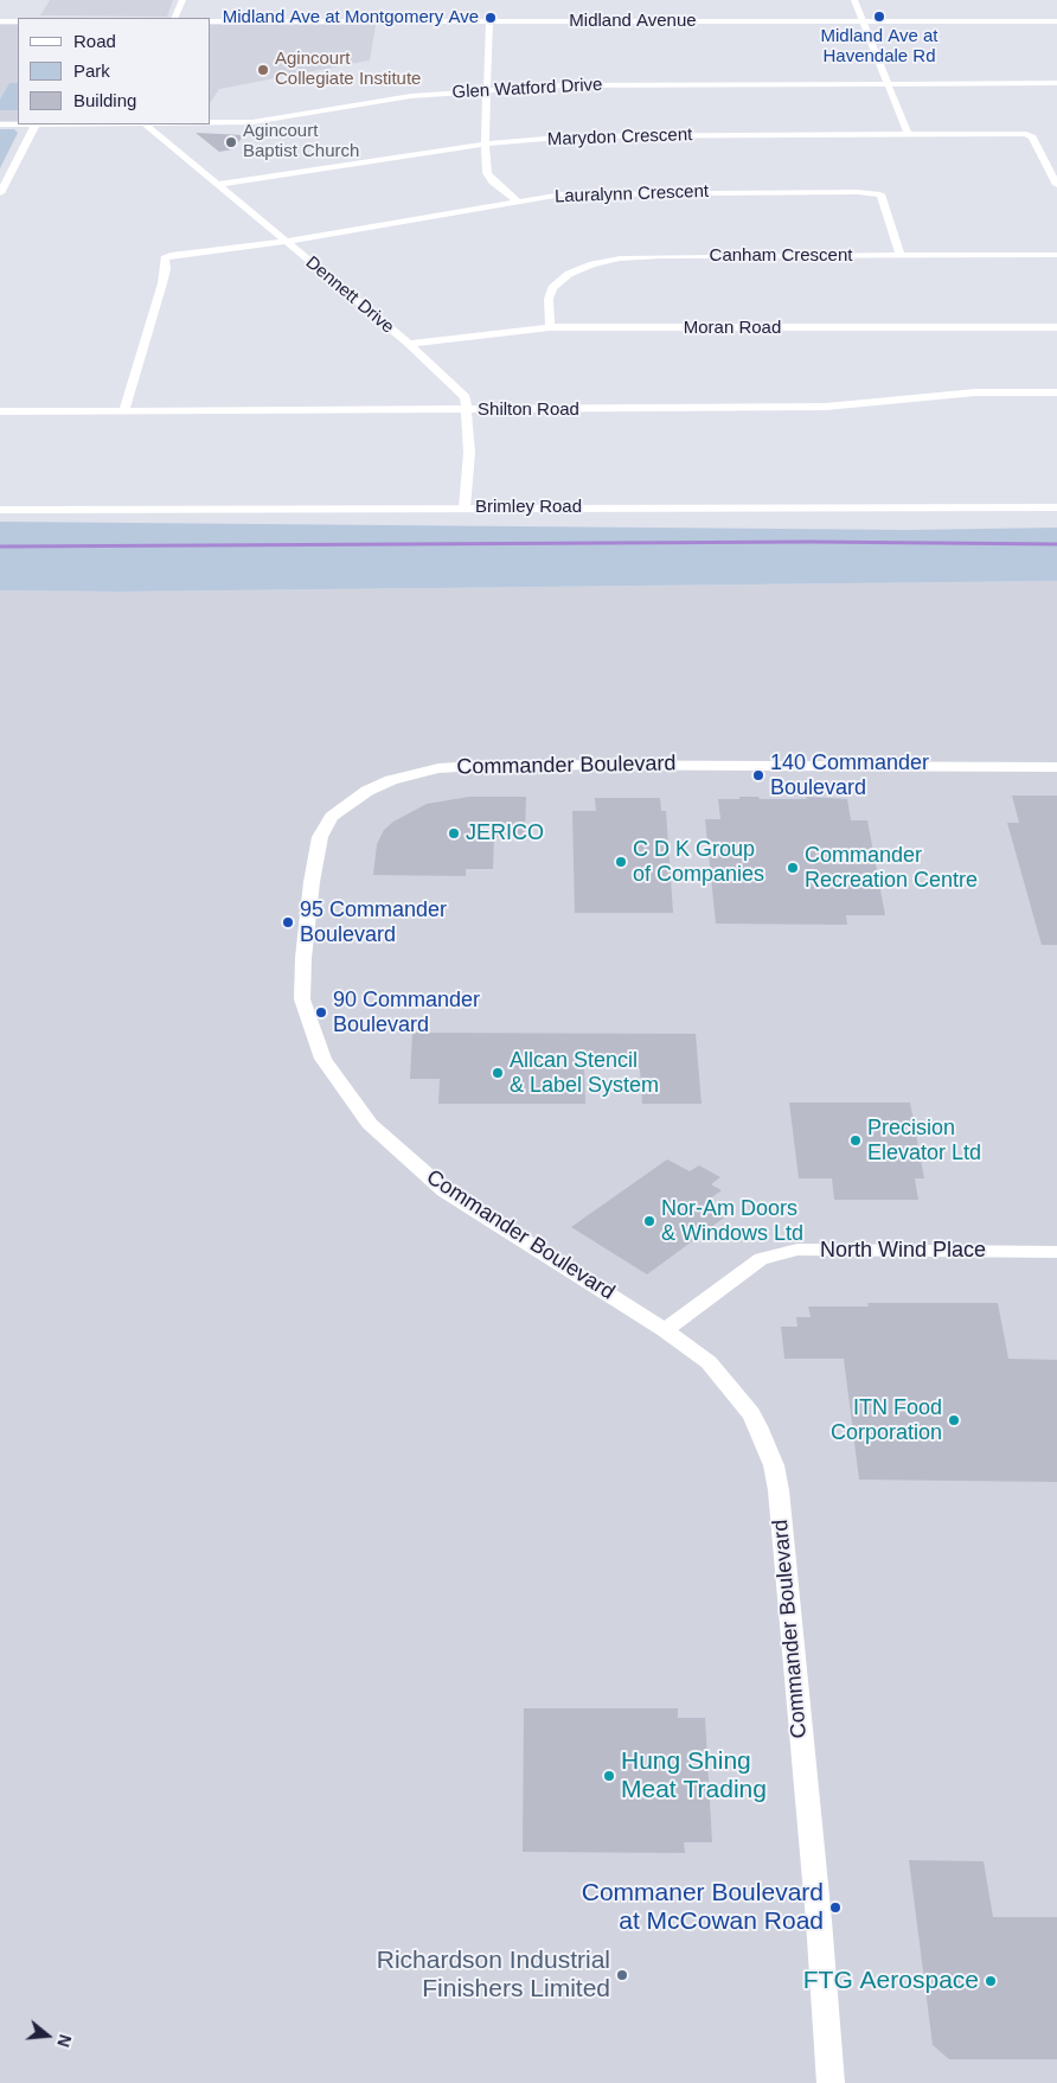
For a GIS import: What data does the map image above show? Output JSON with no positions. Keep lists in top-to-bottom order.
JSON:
{
  "streets": {
    "main road": ["Midland Avenue", "Brimley Road", "Commander Boulevard"],
    "street": [
      "Glen Watford Drive",
      "Marydon Crescent",
      "Lauralynn Crescent",
      "Canham Crescent",
      "Dennett Drive",
      "Moran Road",
      "Shilton Road",
      "North Wind Place"
    ]
  },
  "crossings": [
    ["Glen Watford Drive", "Dennett Drive"],
    ["Marydon Crescent", "Dennett Drive"],
    ["Lauralynn Crescent", "Canham Crescent"],
    ["Lauralynn Crescent", "Dennett Drive"],
    ["Lauralynn Crescent", "Shilton Road"],
    ["Canham Crescent", "Moran Road"],
    ["Dennett Drive", "Moran Road"],
    ["Dennett Drive", "Shilton Road"],
    ["Dennett Drive", "Brimley Road"],
    ["Commander Boulevard", "North Wind Place"]
  ],
  "places": [
    "Midland Ave at Havendale Rd",
    "Midland Ave at Montgomery Ave",
    "Agincourt Collegiate Institute",
    "Agincourt Baptist Church",
    "140 Commander Boulevard",
    "JERICO",
    "C D K Group of Companies",
    "Commander Recreation Centre",
    "95 Commander Boulevard",
    "90 Commander Boulevard",
    "Allcan Stencil & Label System",
    "Precision Elevator Ltd",
    "Nor-Am Doors & Windows Ltd",
    "ITN Food Corporation",
    "Hung Shing Meat Trading",
    "Commaner Boulevard at McCowan Road",
    "Richardson Industrial Finishers Limited",
    "FTG Aerospace"
  ],
  "legend": ["Road", "Park", "Building"],
  "north": "right"
}
